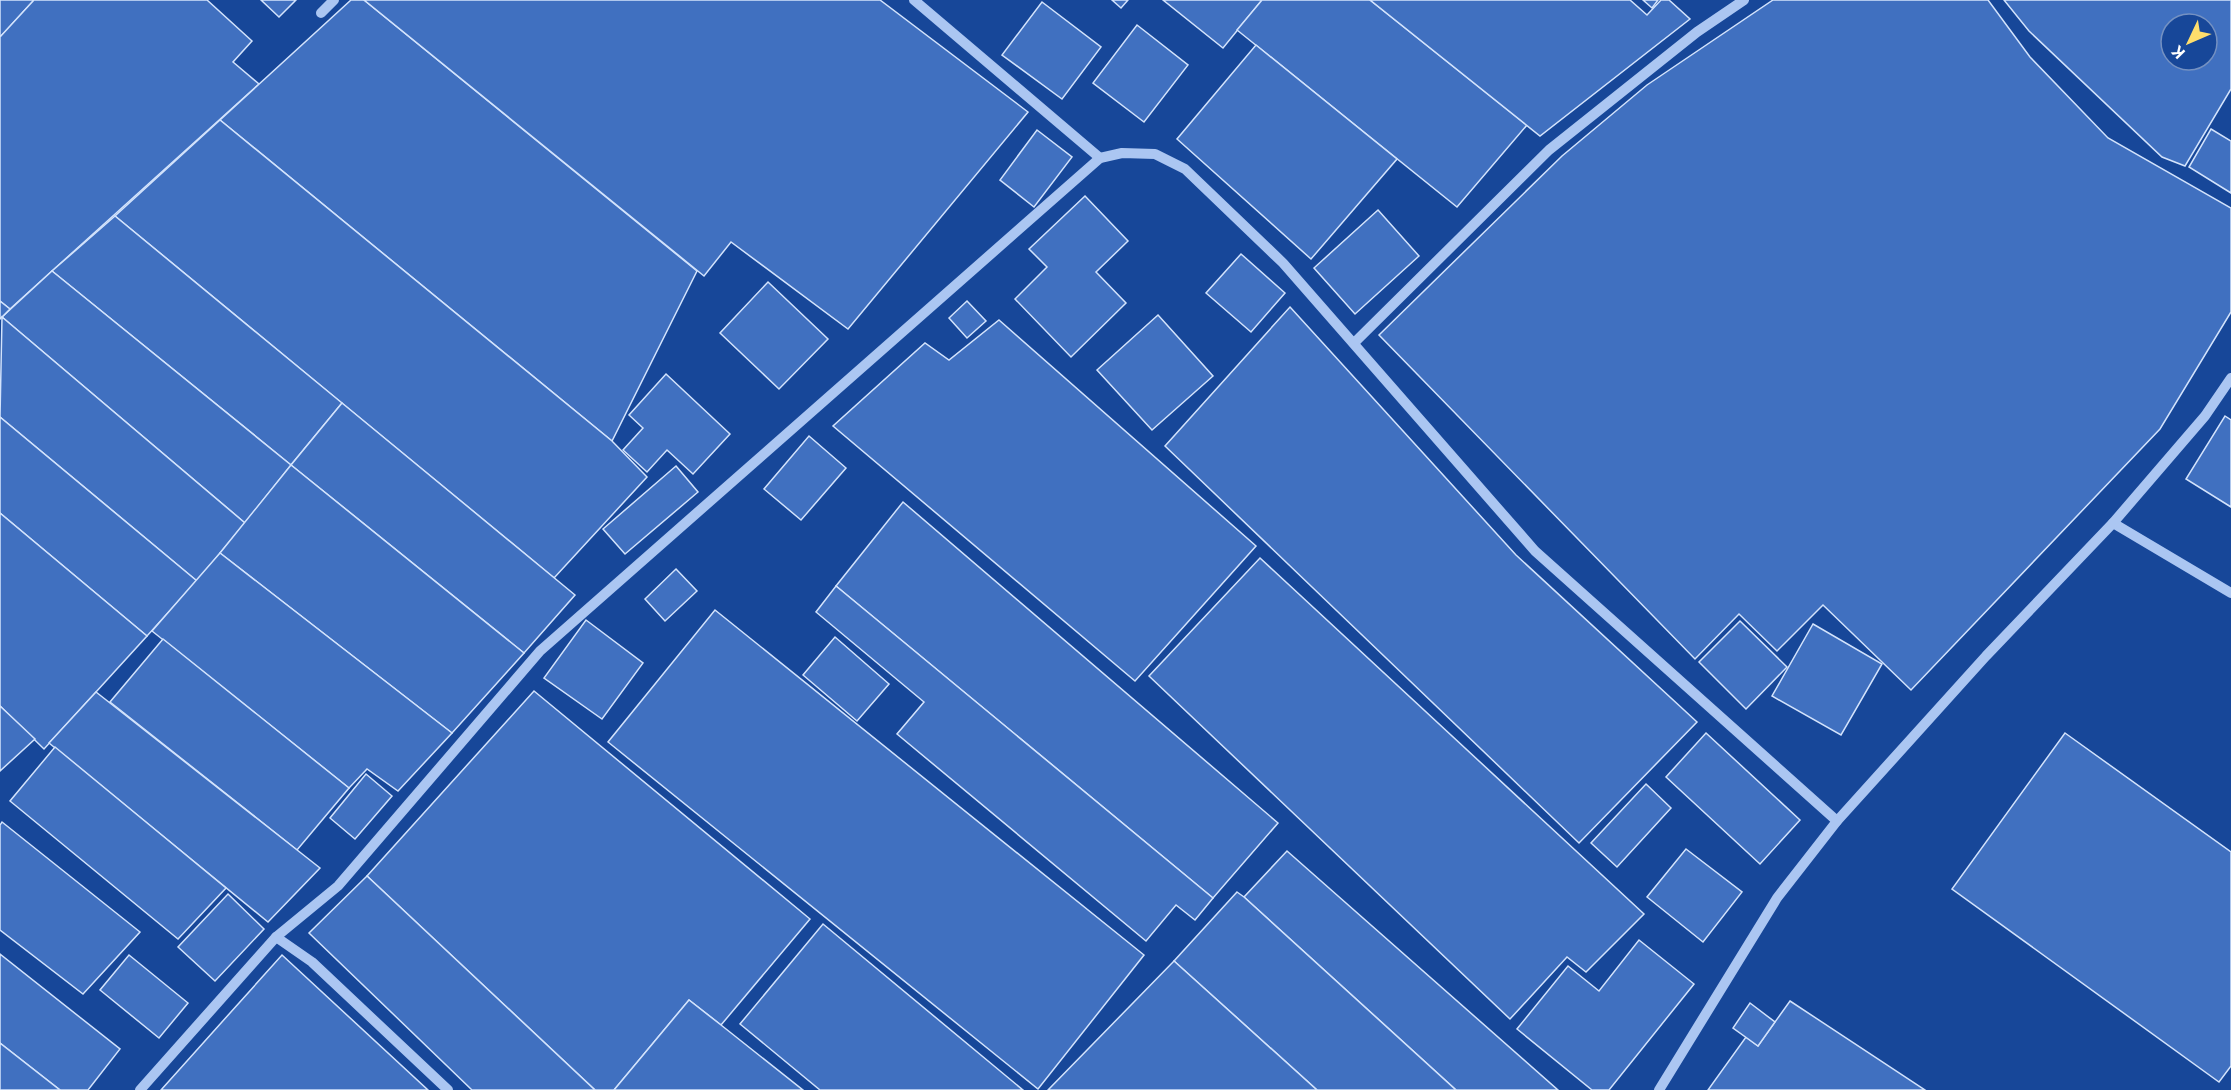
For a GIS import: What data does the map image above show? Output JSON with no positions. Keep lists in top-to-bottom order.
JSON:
{
  "north": "bottom left"
}
